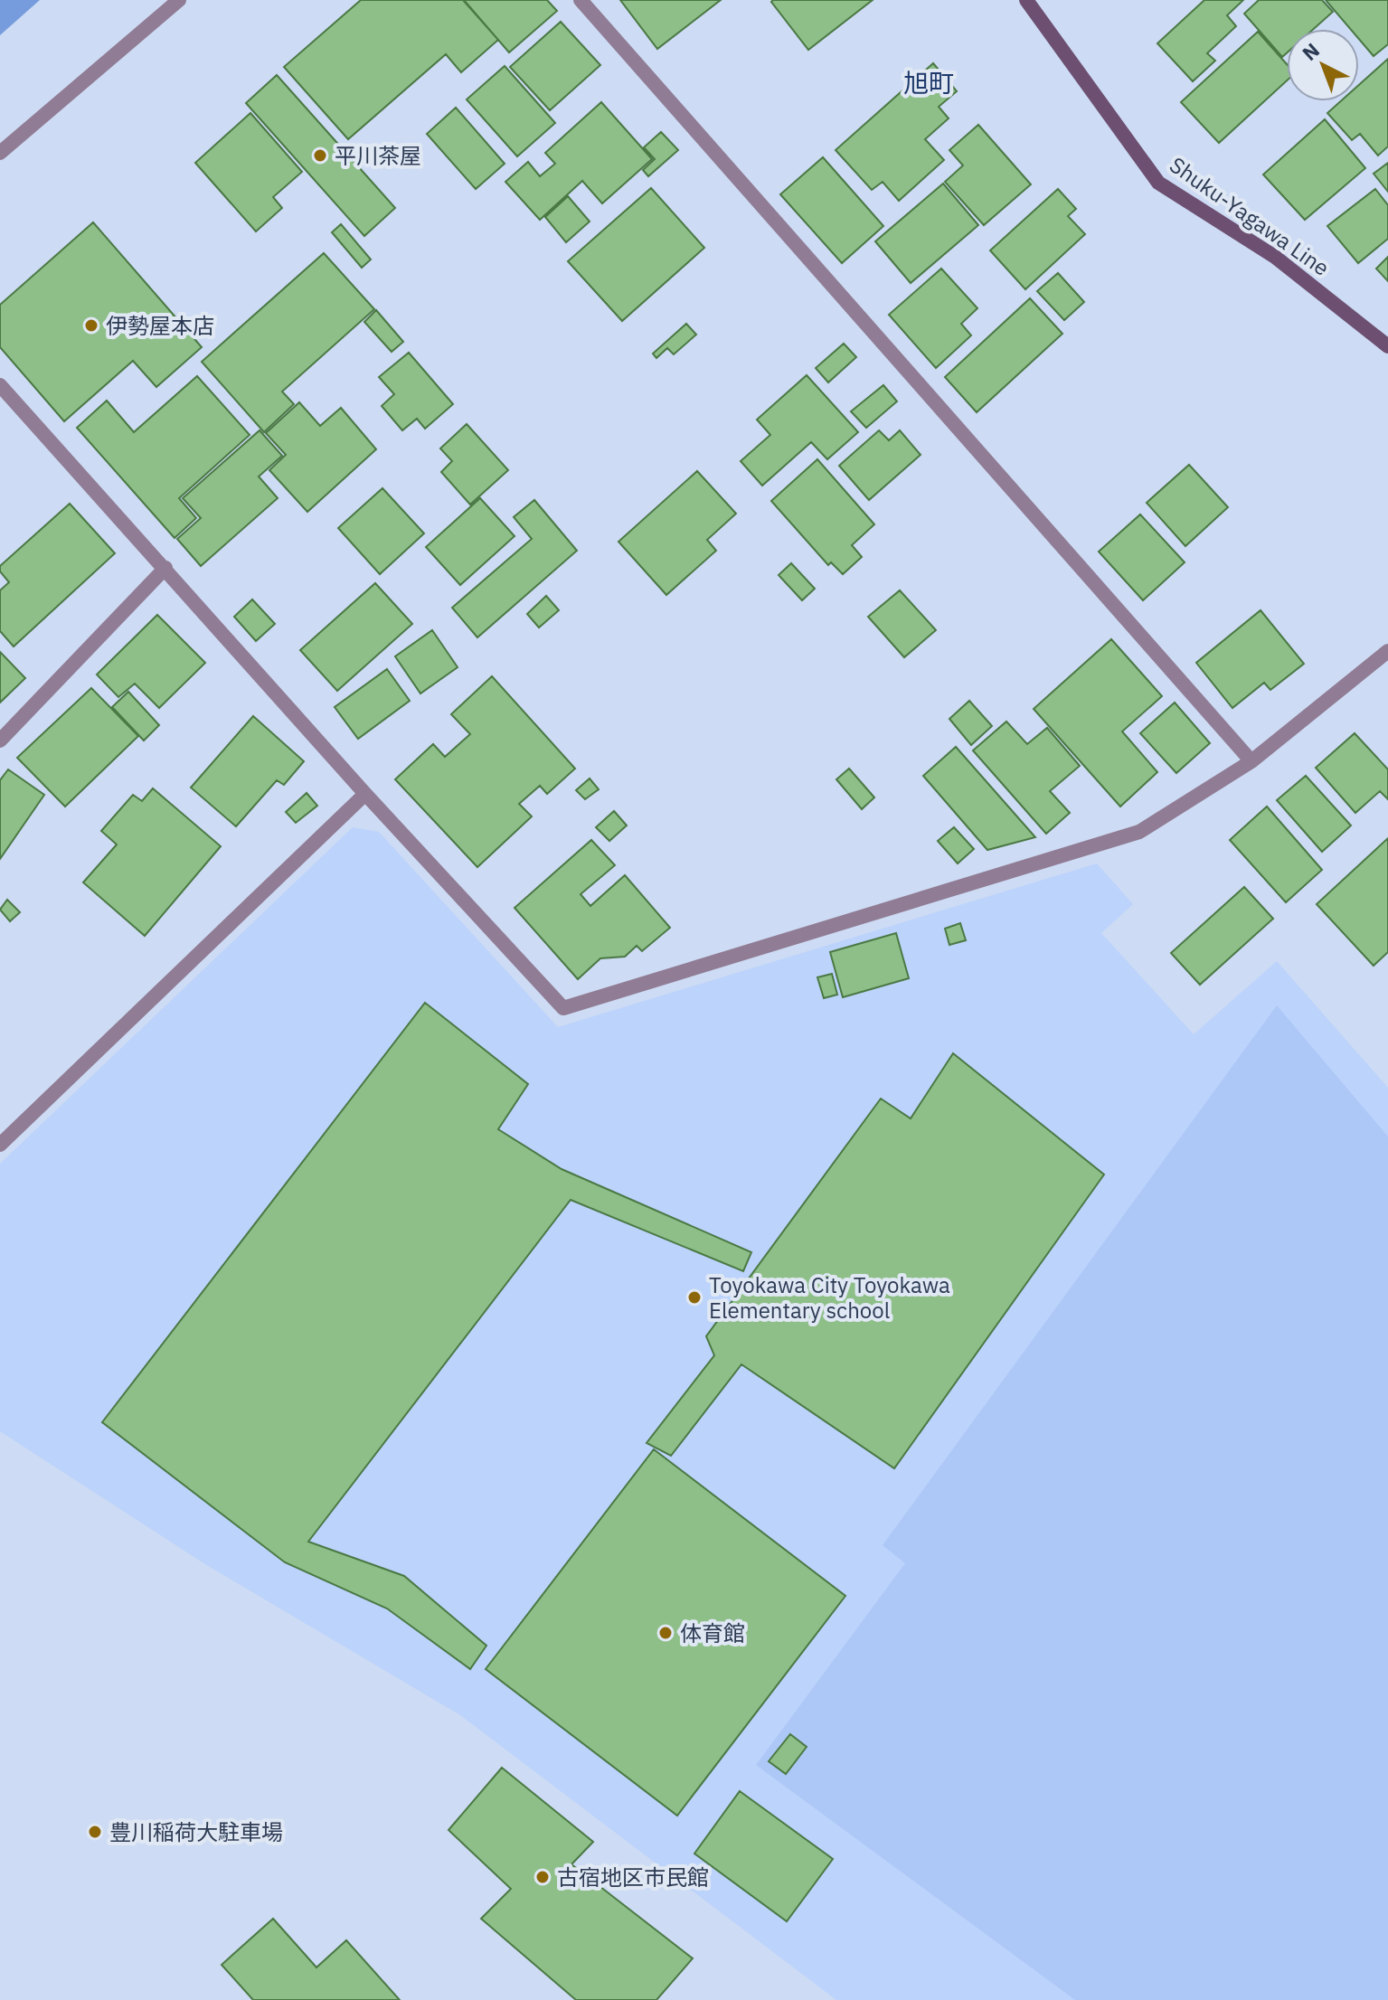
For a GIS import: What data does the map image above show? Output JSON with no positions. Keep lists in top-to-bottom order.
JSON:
{
  "streets": {
    "main road": ["Shuku-Yagawa Line"]
  },
  "districts": ["旭町"],
  "places": [
    "平川茶屋",
    "伊勢屋本店",
    "Toyokawa City Toyokawa Elementary school",
    "体育館",
    "豊川稲荷大駐車場",
    "古宿地区市民館"
  ],
  "north": "top left"
}
